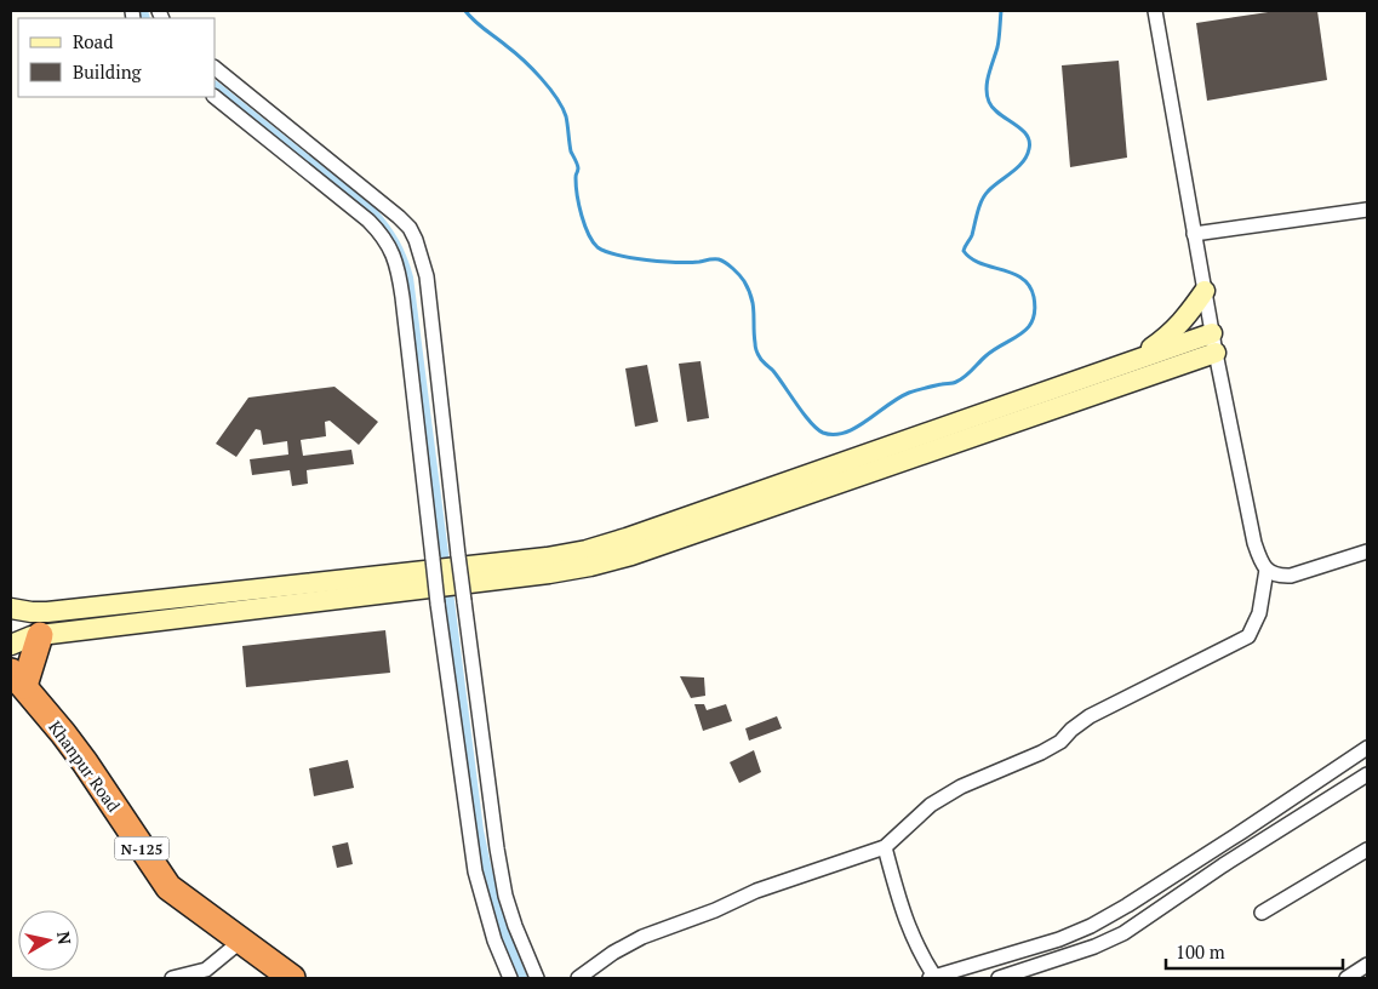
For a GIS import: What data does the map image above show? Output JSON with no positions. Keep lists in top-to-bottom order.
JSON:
{
  "streets": {
    "highway": ["Khanpur Road", "N-125"]
  },
  "legend": ["Road", "Building"],
  "scale_bar": "100 m",
  "north": "right"
}
